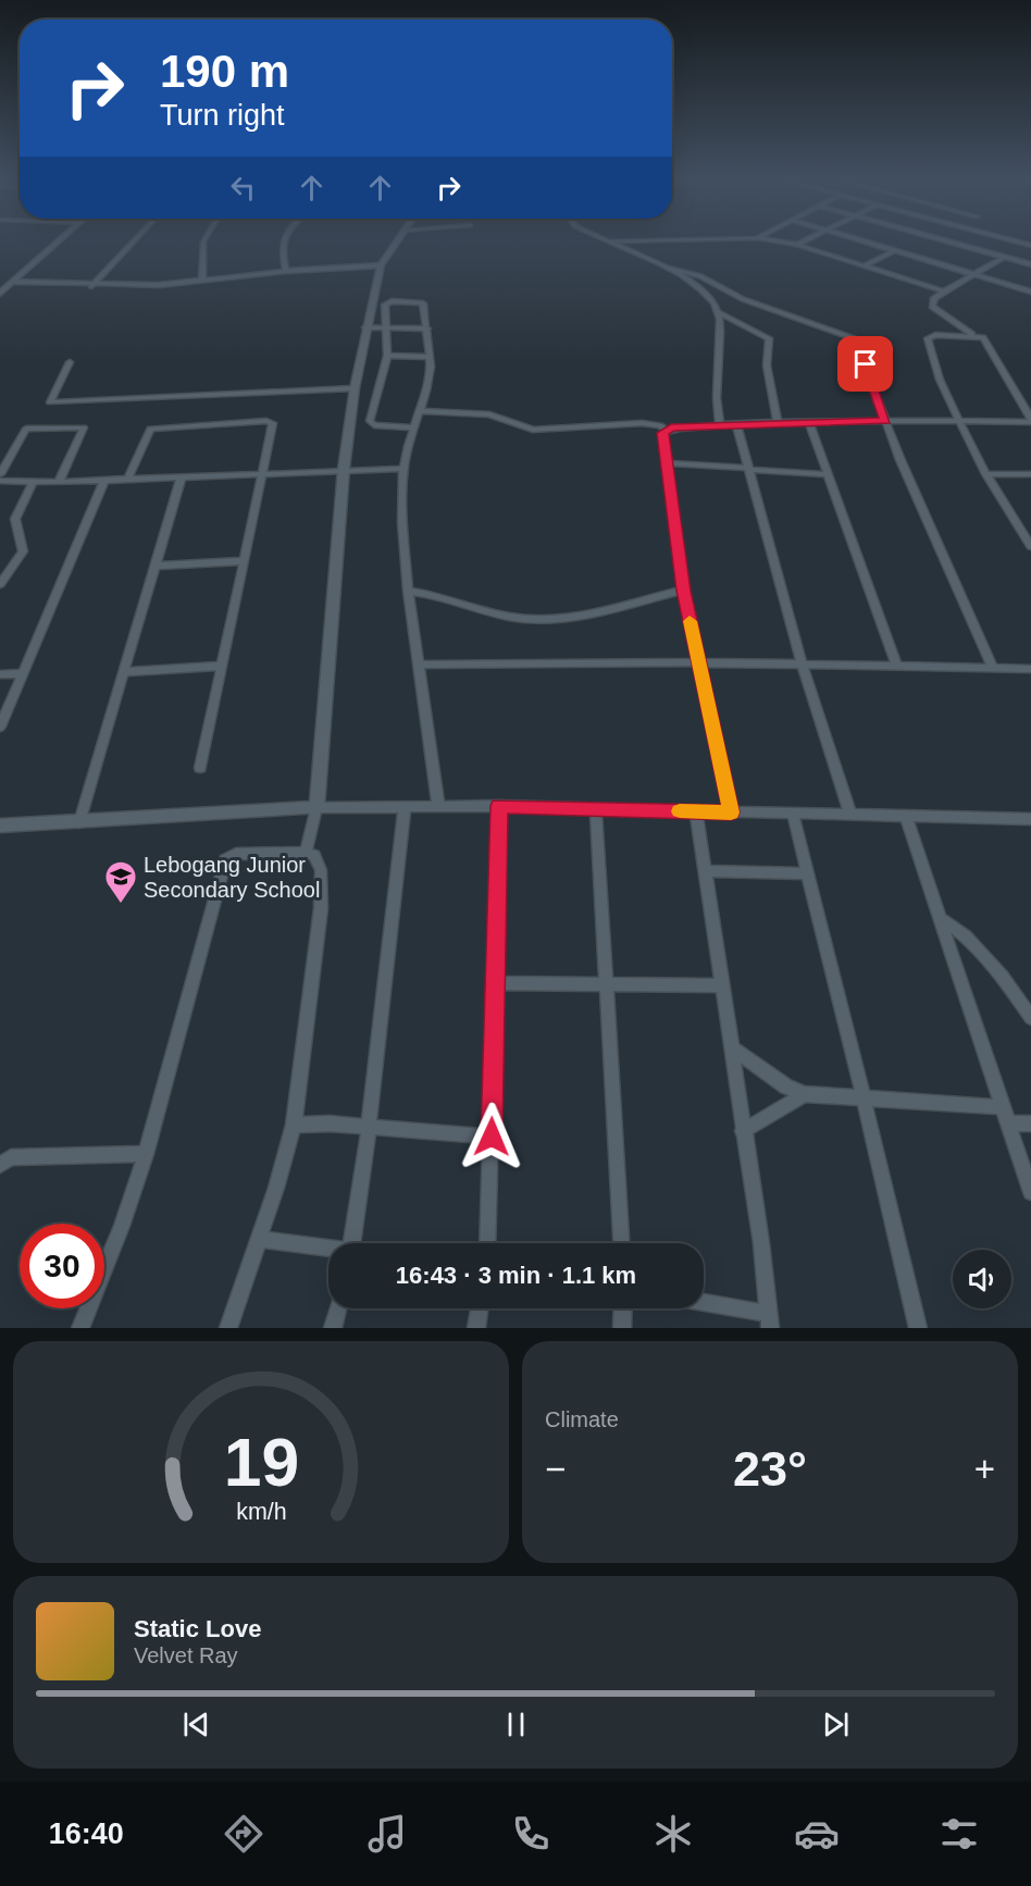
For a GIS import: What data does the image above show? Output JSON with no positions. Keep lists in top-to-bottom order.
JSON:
{
  "places": {
    "school or university": ["Lebogang Junior Secondary School"]
  },
  "page": {
    "turn": ["190 m", "Turn right"],
    "limit": "30",
    "trip": "16:43 · 3 min · 1.1 km",
    "tile": "Climate",
    "heat": ["−", "23°", "+"],
    "song": ["Static Love", "Velvet Ray"],
    "tabs": "16:40",
    "gauge": ["19", "km/h"]
  }
}
